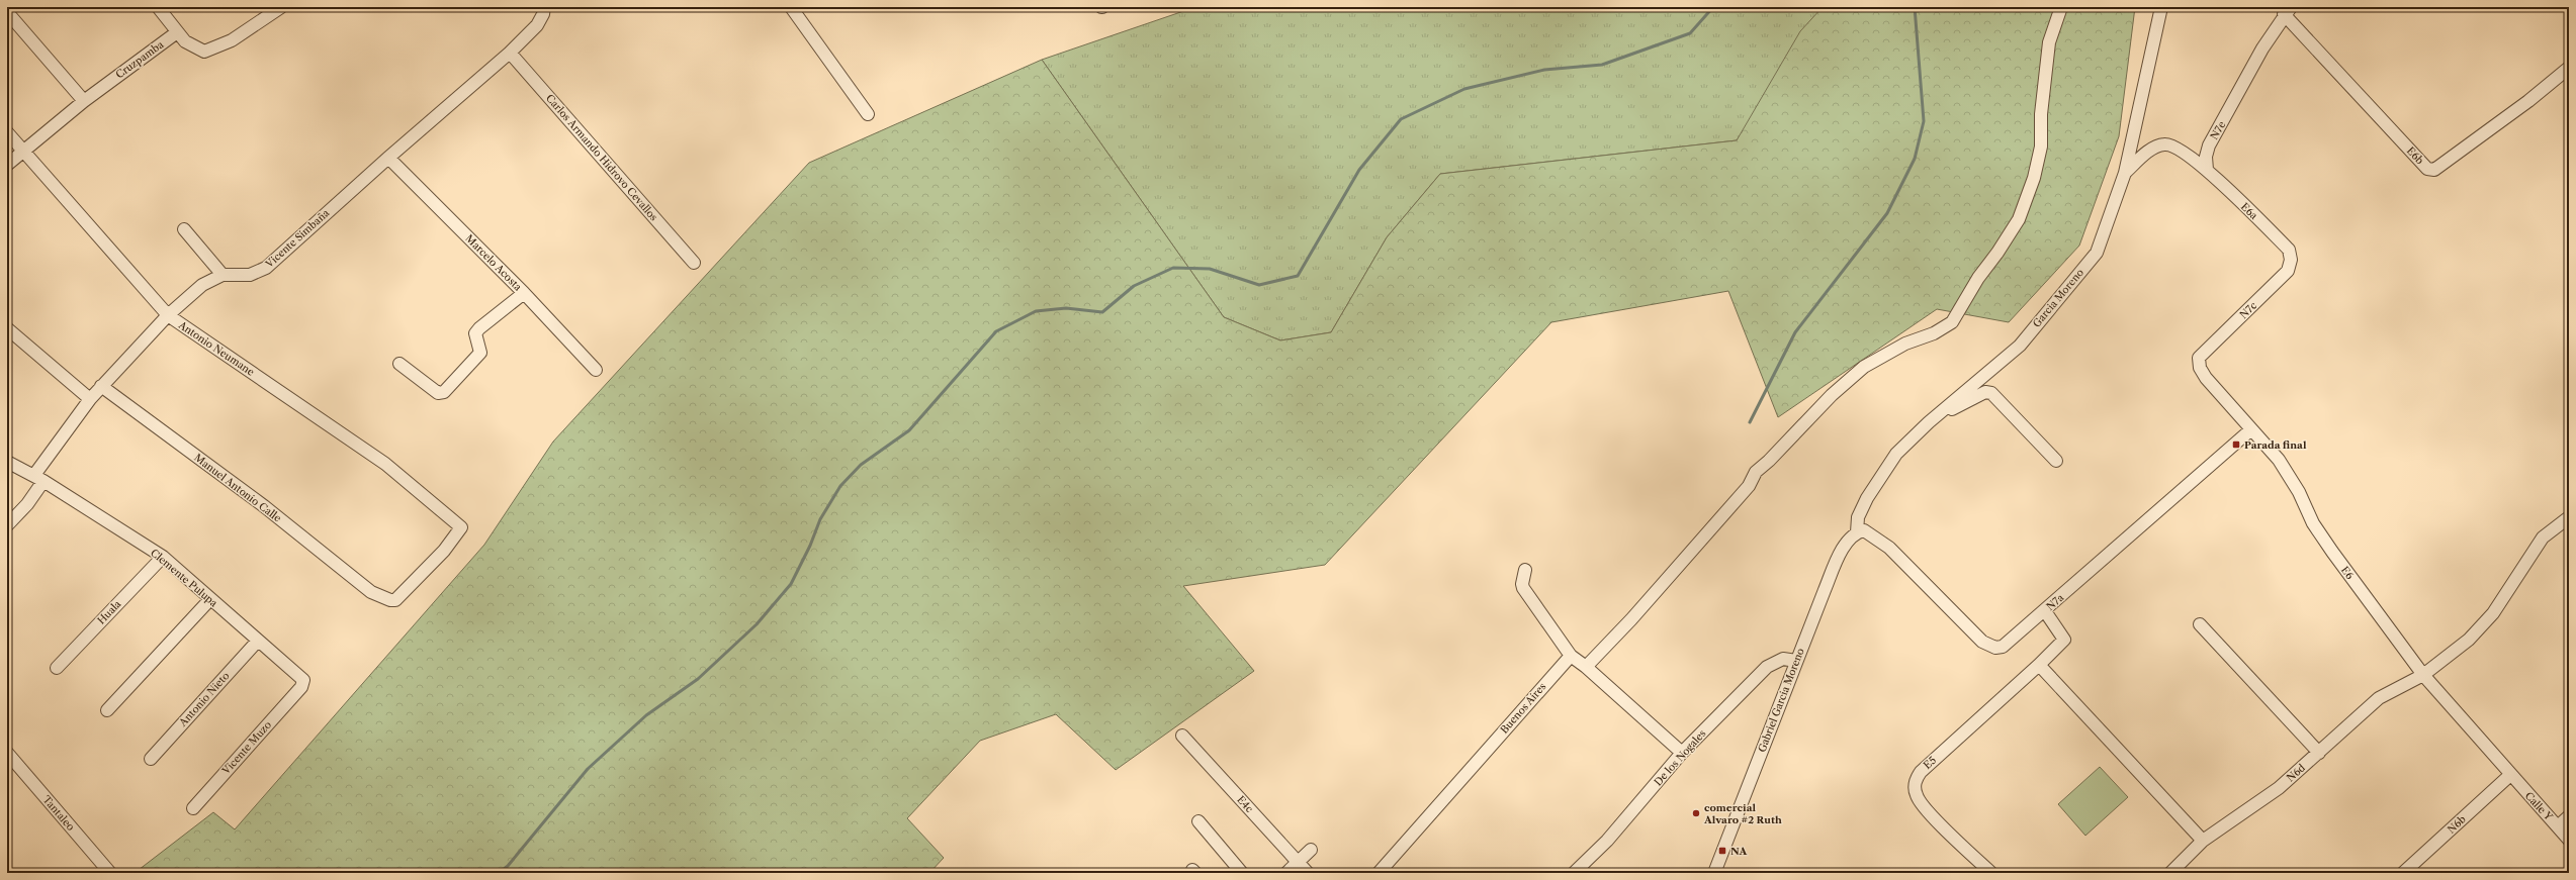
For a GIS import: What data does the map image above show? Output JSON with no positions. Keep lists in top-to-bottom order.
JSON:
{
  "streets": {
    "street": [
      "Cruzpamba",
      "N7e",
      "E6b",
      "Carlos Armando Hidrovo Cevallos",
      "E6a",
      "Vicente Simbaña",
      "Marcelo Acosta",
      "Garcia Moreno",
      "N7c",
      "Antonio Neumane",
      "Manuel Antonio Calle",
      "E6",
      "Clemente Pulupa",
      "N7a",
      "Huala",
      "Antonio Nieto",
      "Gabriel Garcia Moreno",
      "Buenos Aires",
      "Vicente Muzo",
      "De los Nogales",
      "E5",
      "N6d",
      "E4c",
      "Calle Y",
      "Tantaleo",
      "N6b"
    ]
  },
  "crossings": [
    ["Cruzpamba", "Antonio Neumane"],
    ["N7e", "E6b"],
    ["N7e", "E6a"],
    ["Carlos Armando Hidrovo Cevallos", "Vicente Simbaña"],
    ["E6a", "N7c"],
    ["Vicente Simbaña", "Marcelo Acosta"],
    ["Vicente Simbaña", "Antonio Neumane"],
    ["Vicente Simbaña", "Manuel Antonio Calle"],
    ["Vicente Simbaña", "Clemente Pulupa"],
    ["Garcia Moreno", "N7a"],
    ["Garcia Moreno", "Gabriel Garcia Moreno"],
    ["N7c", "E6"],
    ["Antonio Neumane", "Manuel Antonio Calle"],
    ["E6", "N7a"],
    ["E6", "N6d"],
    ["E6", "Calle Y"],
    ["E6", "N6b"],
    ["Clemente Pulupa", "Huala"],
    ["Clemente Pulupa", "Antonio Nieto"],
    ["Clemente Pulupa", "Vicente Muzo"],
    ["N7a", "Gabriel Garcia Moreno"],
    ["N7a", "E5"],
    ["Gabriel Garcia Moreno", "De los Nogales"],
    ["Calle Y", "N6b"]
  ],
  "places": {
    "transit": ["Parada final", "NA"],
    "other": ["comercial Alvaro #2 Ruth"]
  }
}
